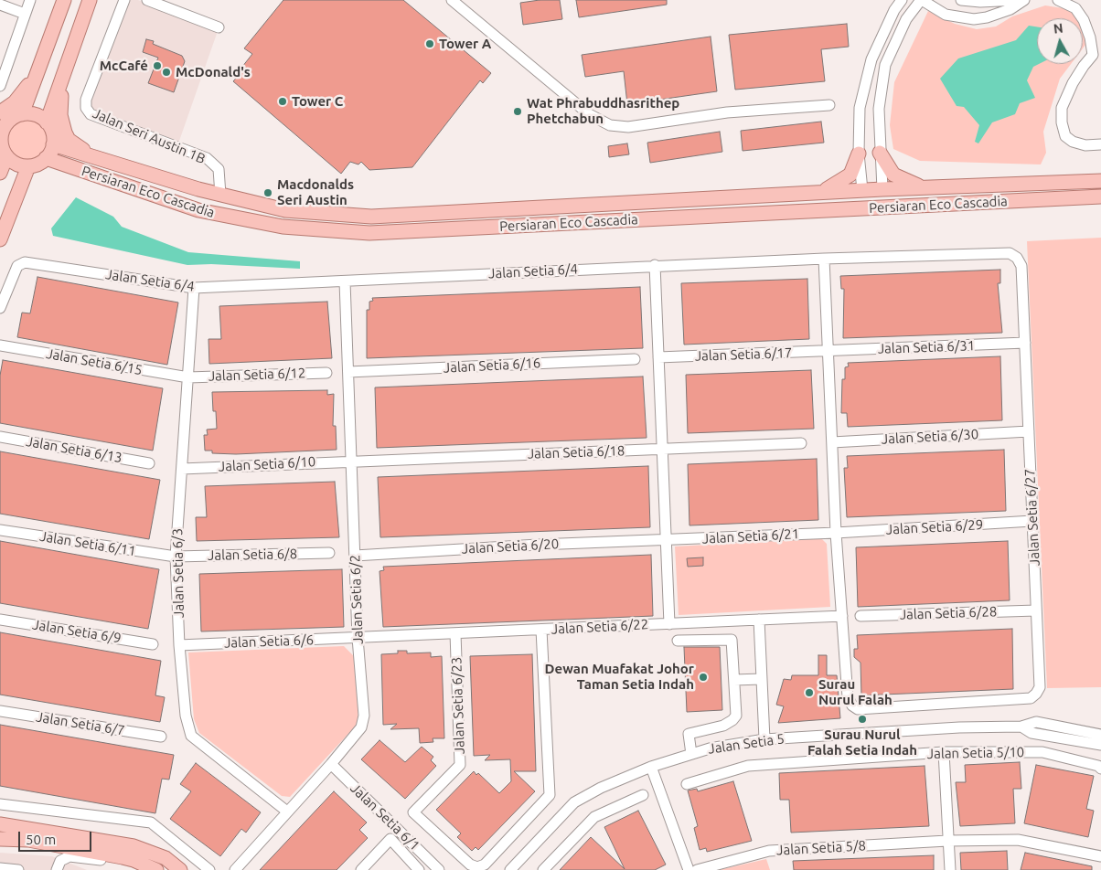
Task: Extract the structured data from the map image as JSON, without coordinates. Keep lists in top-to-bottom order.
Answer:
{
  "streets": {
    "main road": ["Persiaran Eco Cascadia"],
    "street": [
      "Jalan Seri Austin 1B",
      "Jalan Setia 6/4",
      "Jalan Setia 6/31",
      "Jalan Setia 6/17",
      "Jalan Setia 6/15",
      "Jalan Setia 6/16",
      "Jalan Setia 6/12",
      "Jalan Setia 6/30",
      "Jalan Setia 6/13",
      "Jalan Setia 6/18",
      "Jalan Setia 6/10",
      "Jalan Setia 6/27",
      "Jalan Setia 6/29",
      "Jalan Setia 6/21",
      "Jalan Setia 6/11",
      "Jalan Setia 6/20",
      "Jalan Setia 6/8",
      "Jalan Setia 6/3",
      "Jalan Setia 6/2",
      "Jalan Setia 6/28",
      "Jalan Setia 6/22",
      "Jalan Setia 6/9",
      "Jalan Setia 6/6",
      "Jalan Setia 6/23",
      "Jalan Setia 6/7",
      "Jalan Setia 5",
      "Jalan Setia 5/10",
      "Jalan Setia 6/1",
      "Jalan Setia 5/8"
    ]
  },
  "crossings": [
    ["Jalan Seri Austin 1B", "Persiaran Eco Cascadia"],
    ["Jalan Setia 6/4", "Jalan Setia 6/27"],
    ["Jalan Setia 6/4", "Jalan Setia 6/3"],
    ["Jalan Setia 6/4", "Jalan Setia 6/2"],
    ["Jalan Setia 6/31", "Jalan Setia 6/17"],
    ["Jalan Setia 6/31", "Jalan Setia 6/27"],
    ["Jalan Setia 6/15", "Jalan Setia 6/12"],
    ["Jalan Setia 6/15", "Jalan Setia 6/3"],
    ["Jalan Setia 6/16", "Jalan Setia 6/2"],
    ["Jalan Setia 6/12", "Jalan Setia 6/3"],
    ["Jalan Setia 6/30", "Jalan Setia 6/27"],
    ["Jalan Setia 6/18", "Jalan Setia 6/10"],
    ["Jalan Setia 6/18", "Jalan Setia 6/2"],
    ["Jalan Setia 6/10", "Jalan Setia 6/3"],
    ["Jalan Setia 6/10", "Jalan Setia 6/2"],
    ["Jalan Setia 6/27", "Jalan Setia 6/29"],
    ["Jalan Setia 6/27", "Jalan Setia 6/28"],
    ["Jalan Setia 6/27", "Jalan Setia 6/22"],
    ["Jalan Setia 6/29", "Jalan Setia 6/21"],
    ["Jalan Setia 6/21", "Jalan Setia 6/20"],
    ["Jalan Setia 6/11", "Jalan Setia 6/8"],
    ["Jalan Setia 6/11", "Jalan Setia 6/3"],
    ["Jalan Setia 6/20", "Jalan Setia 6/2"],
    ["Jalan Setia 6/8", "Jalan Setia 6/3"],
    ["Jalan Setia 6/3", "Jalan Setia 6/2"],
    ["Jalan Setia 6/3", "Jalan Setia 6/6"],
    ["Jalan Setia 6/2", "Jalan Setia 6/22"],
    ["Jalan Setia 6/2", "Jalan Setia 6/6"],
    ["Jalan Setia 6/2", "Jalan Setia 6/1"],
    ["Jalan Setia 6/22", "Jalan Setia 6/6"],
    ["Jalan Setia 6/22", "Jalan Setia 6/23"]
  ],
  "places": [
    "Tower A",
    "McCafé",
    "McDonald's",
    "Tower C",
    "Wat Phrabuddhasrithep Phetchabun",
    "Macdonalds Seri Austin",
    "Dewan Muafakat Johor Taman Setia Indah",
    "Surau Nurul Falah",
    "Surau Nurul Falah Setia Indah"
  ],
  "scale_bar": "50 m",
  "north": "top"
}
